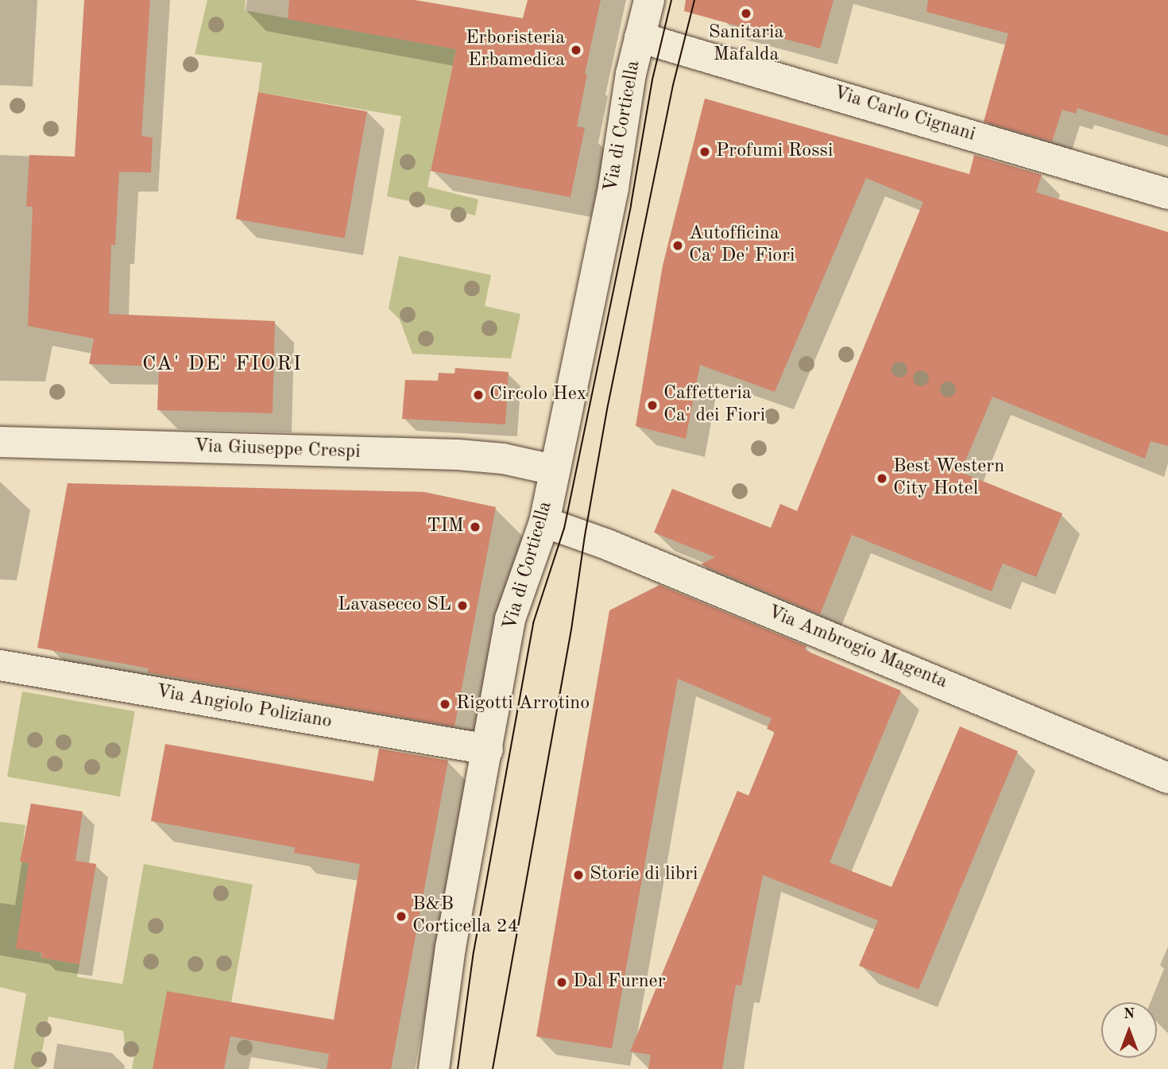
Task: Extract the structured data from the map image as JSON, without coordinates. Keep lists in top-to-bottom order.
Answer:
{
  "streets": {
    "street": [
      "Via Carlo Cignani",
      "Via di Corticella",
      "Via Giuseppe Crespi",
      "Via Ambrogio Magenta",
      "Via Angiolo Poliziano"
    ]
  },
  "crossings": [
    ["Via Carlo Cignani", "Via di Corticella"],
    ["Via di Corticella", "Via Giuseppe Crespi"],
    ["Via di Corticella", "Via Ambrogio Magenta"],
    ["Via di Corticella", "Via Angiolo Poliziano"]
  ],
  "districts": ["CA' DE' FIORI"],
  "places": [
    "Sanitaria Mafalda",
    "Erboristeria Erbamedica",
    "Profumi Rossi",
    "Autofficina Ca' De' Fiori",
    "Circolo Hex",
    "Caffetteria Ca' dei Fiori",
    "Best Western City Hotel",
    "TIM",
    "Lavasecco SL",
    "Rigotti Arrotino",
    "Storie di libri",
    "B&B Corticella 24",
    "Dal Furner"
  ],
  "north": "top"
}
